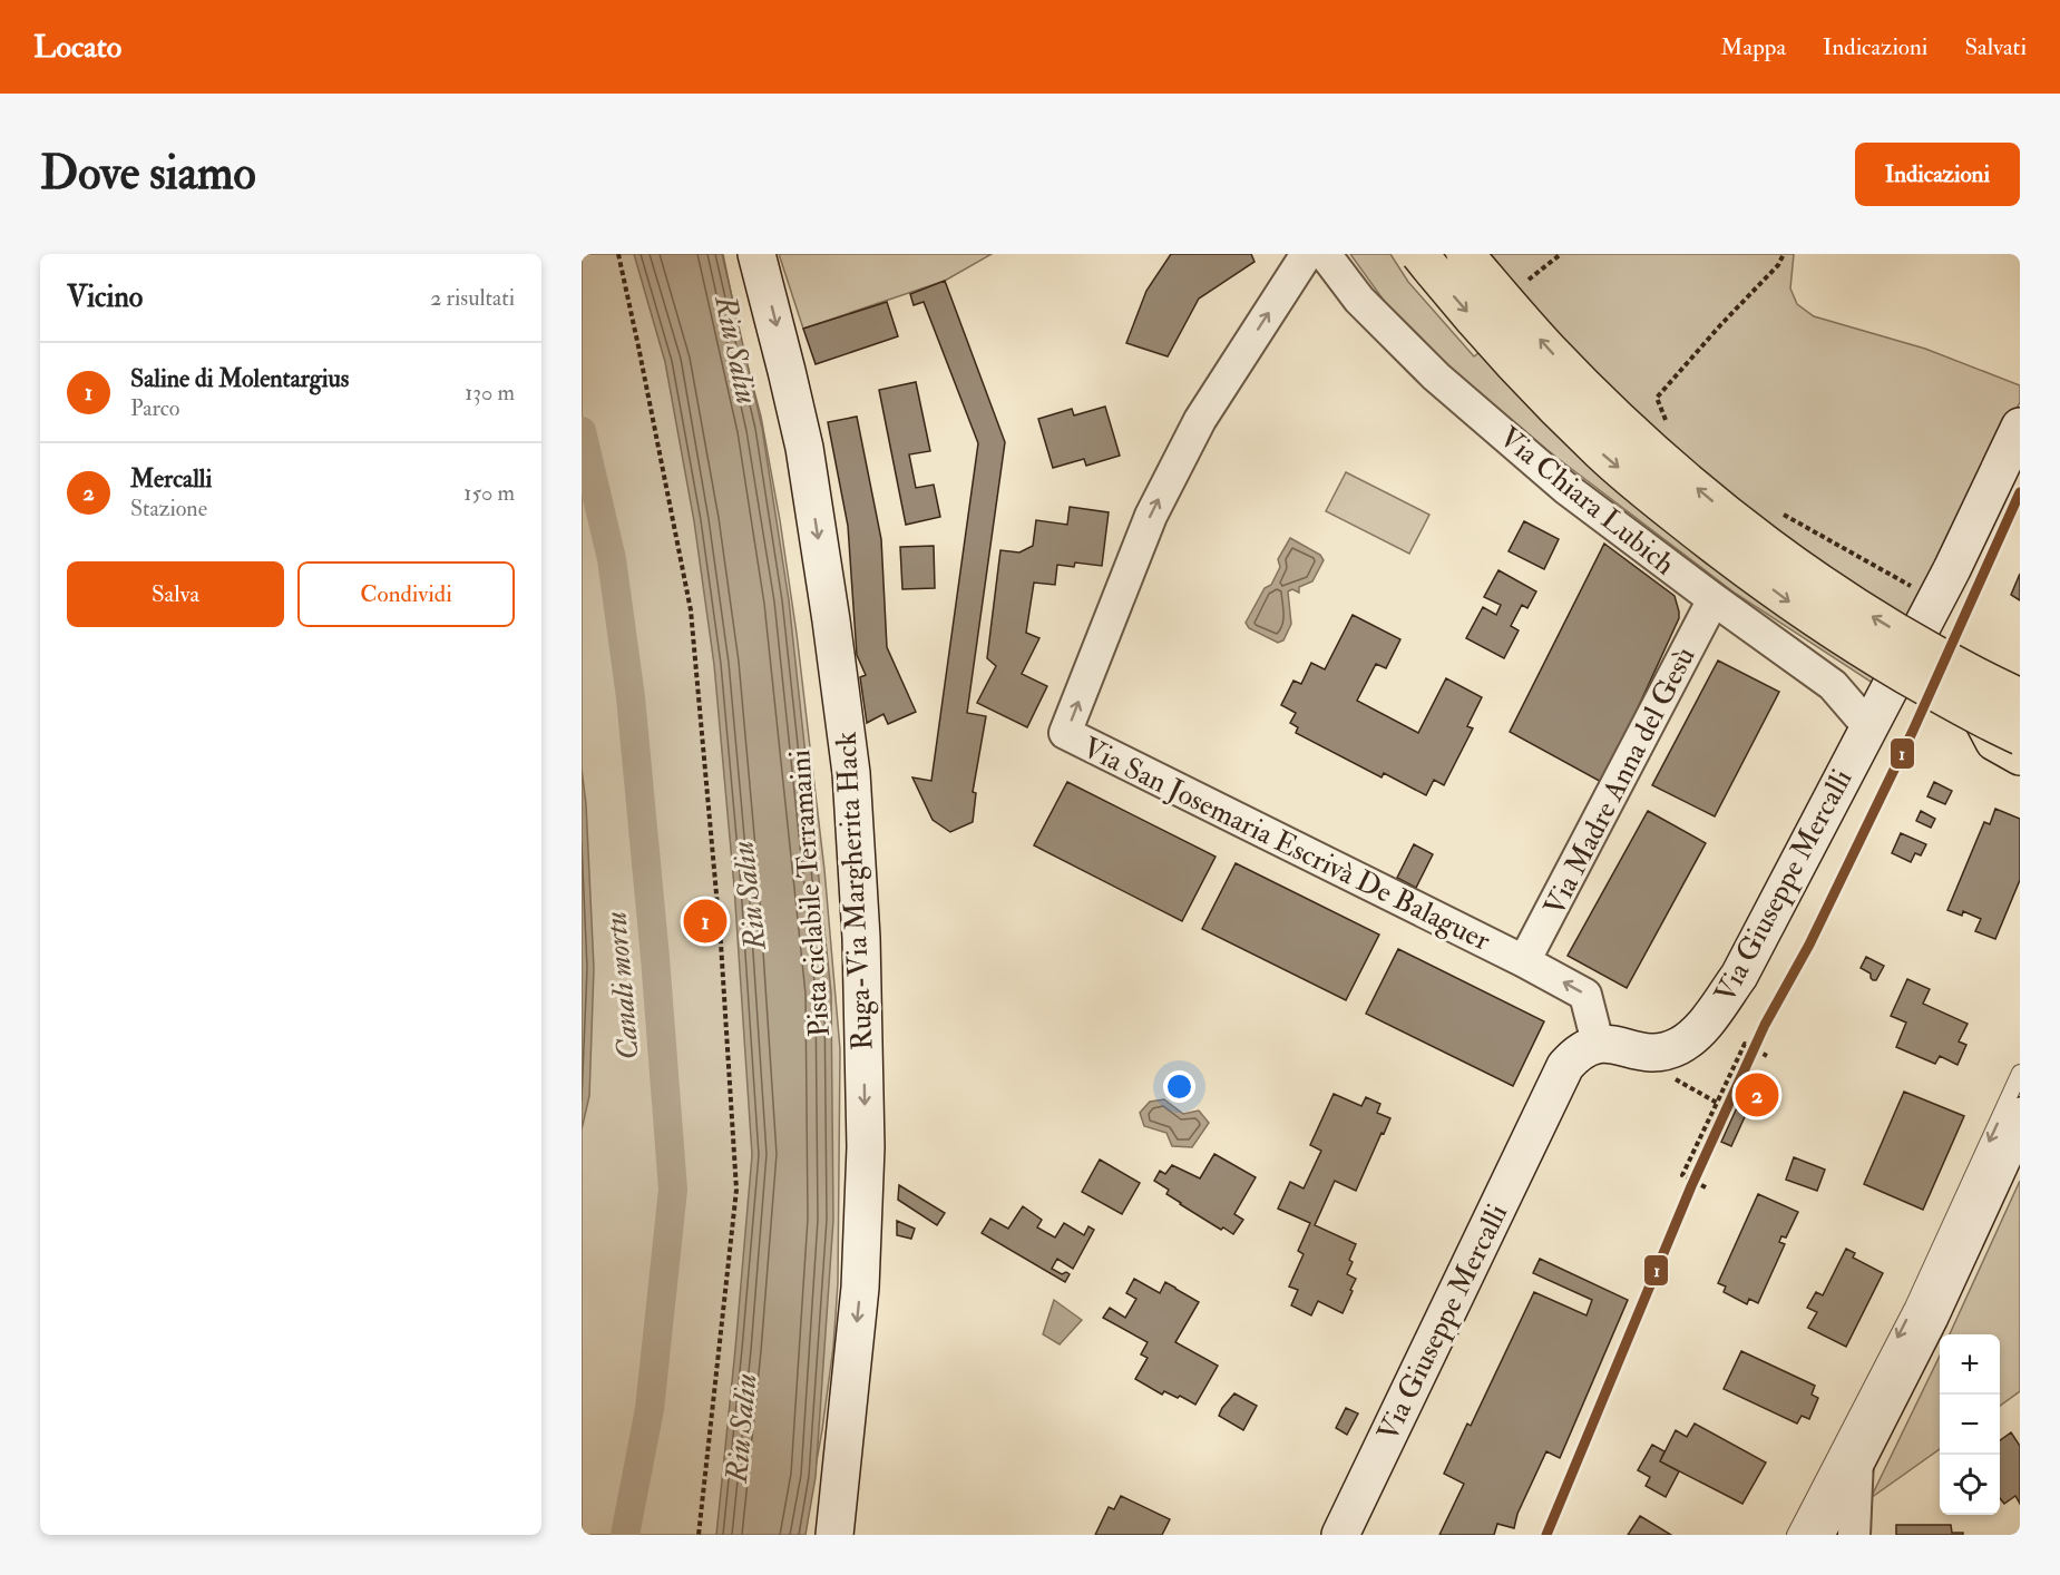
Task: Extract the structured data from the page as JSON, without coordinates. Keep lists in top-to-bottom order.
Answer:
{
  "streets": {
    "main road": ["Via Giuseppe Mercalli", "Ruga-Via Margherita Hack"],
    "street": ["Via Chiara Lubich", "Via Madre Anna del Gesù", "Via San Josemaria Escrivà De Balaguer"]
  },
  "crossings": [
    ["Via Chiara Lubich", "Via Madre Anna del Gesù"],
    ["Via Chiara Lubich", "Via Giuseppe Mercalli"],
    ["Via Madre Anna del Gesù", "Via San Josemaria Escrivà De Balaguer"],
    ["Via San Josemaria Escrivà De Balaguer", "Via Giuseppe Mercalli"]
  ],
  "one_way": ["Ruga-Via Margherita Hack"],
  "water": ["Riu Saliu", "Canali mortu"],
  "lines": ["transit line 1"],
  "page": {
    "header": "Locato",
    "nav": ["Mappa", "Indicazioni", "Salvati"],
    "buttons": [
      "Indicazioni",
      ["Salva", "Condividi"]
    ],
    "title": "Dove siamo",
    "heading": ["Vicino", "2 risultati"],
    "list": [
      {
        "mark": "1",
        "name": "Saline di Molentargius",
        "note": "Parco",
        "value": "130 m"
      },
      {
        "mark": "2",
        "name": "Mercalli",
        "note": "Stazione",
        "value": "150 m"
      }
    ],
    "pins": ["1", "2"],
    "map_buttons": ["+", "−"]
  }
}
